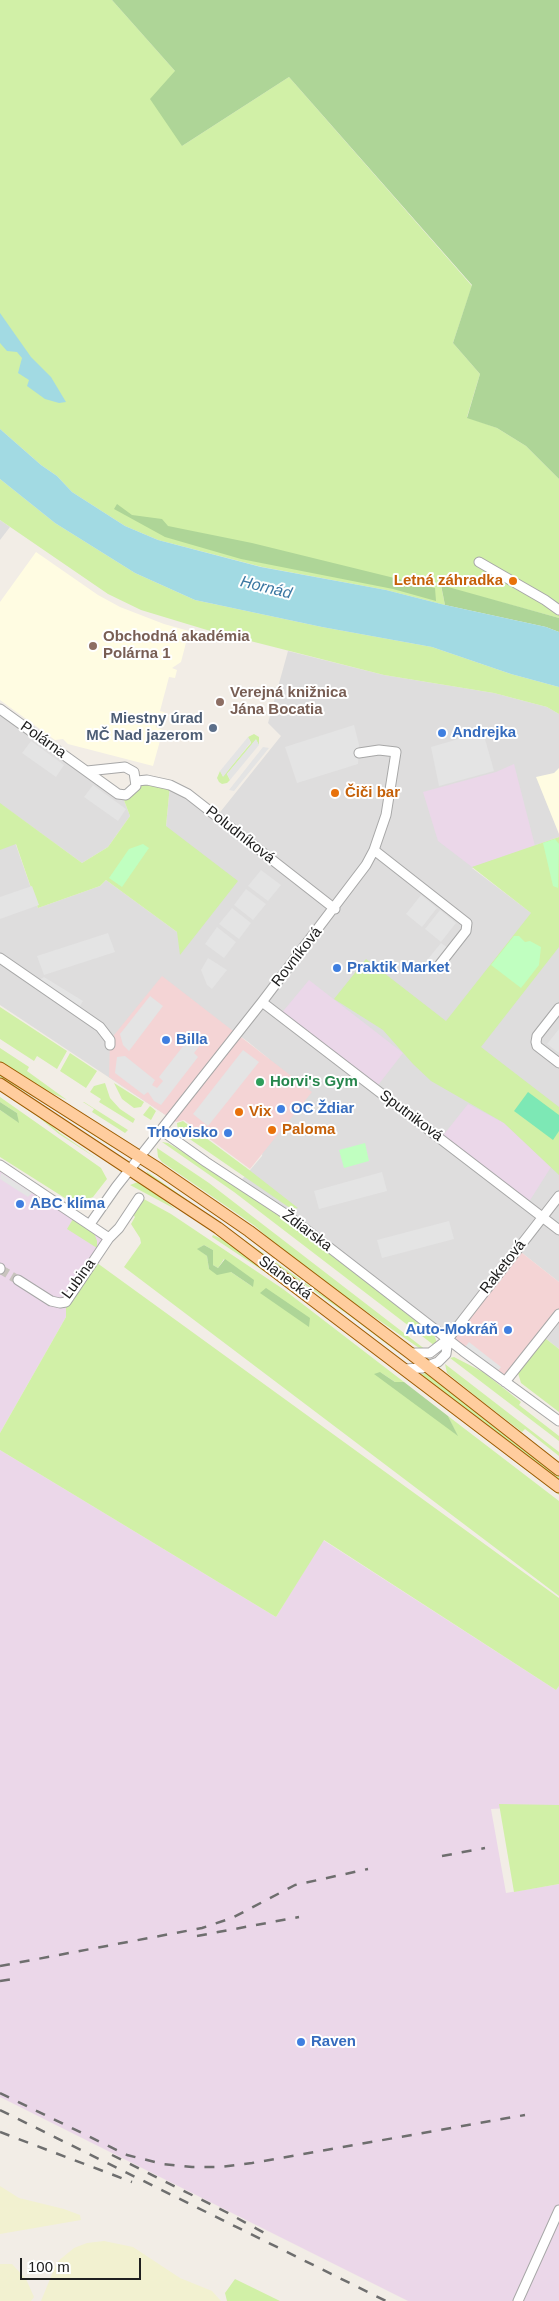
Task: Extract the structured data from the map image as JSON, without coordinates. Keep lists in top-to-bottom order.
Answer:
{
  "streets": {
    "main road": ["Slanecká"],
    "street": [
      "Polárna",
      "Poludníková",
      "Rovníková",
      "Sputniková",
      "Ždiarska",
      "Raketová",
      "Lubina"
    ]
  },
  "crossings": [
    ["Polárna", "Poludníková"],
    ["Poludníková", "Rovníková"],
    ["Rovníková", "Sputniková"],
    ["Rovníková", "Ždiarska"],
    ["Rovníková", "Slanecká"],
    ["Sputniková", "Raketová"],
    ["Ždiarska", "Raketová"],
    ["Raketová", "Slanecká"]
  ],
  "water": ["Hornád"],
  "places": [
    "Letná záhradka",
    "Obchodná akadémia Polárna 1",
    "Verejná knižnica Jána Bocatia",
    "Miestny úrad MČ Nad jazerom",
    "Andrejka",
    "Čiči bar",
    "Praktik Market",
    "Billa",
    "Horvi's Gym",
    "OC Ždiar",
    "Vix",
    "Paloma",
    "Trhovisko",
    "ABC klíma",
    "Auto-Mokráň",
    "Raven"
  ],
  "scale_bar": "100 m"
}
